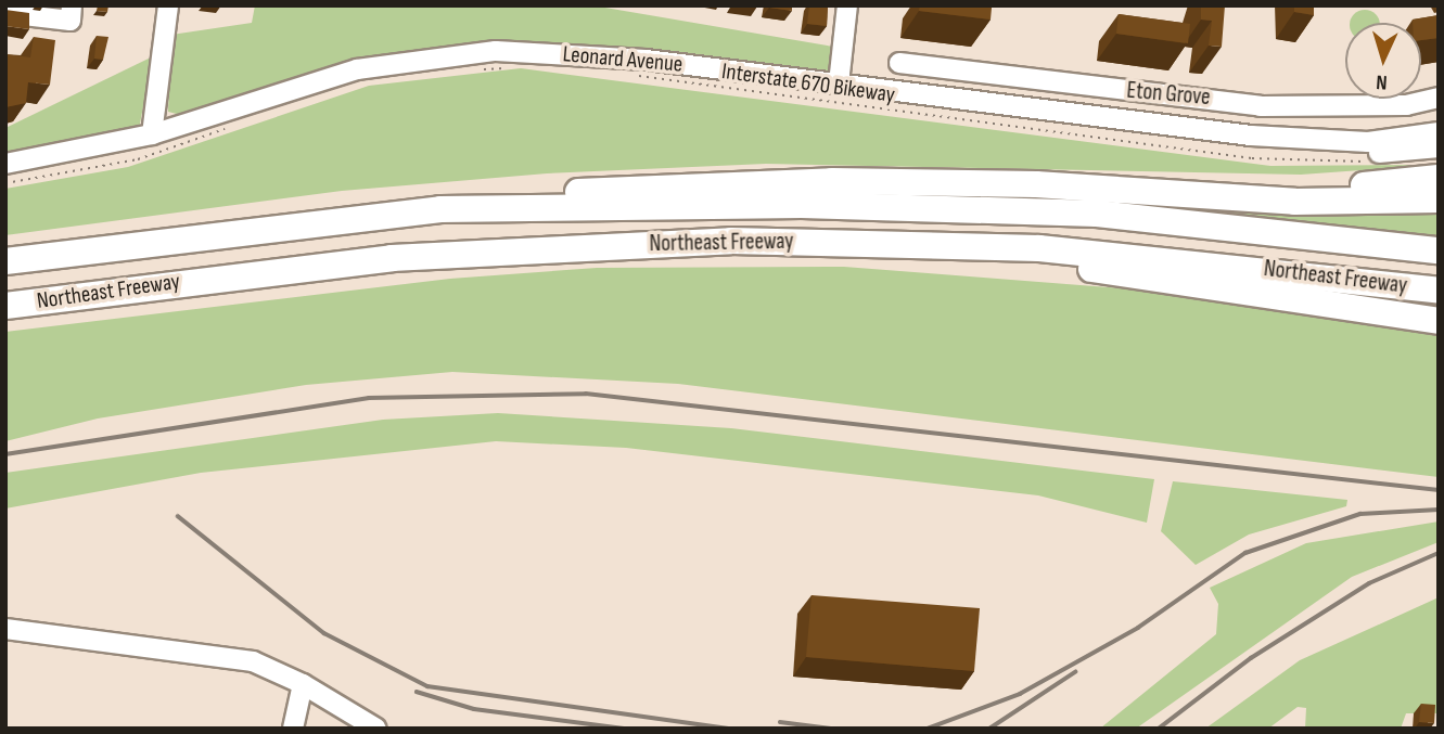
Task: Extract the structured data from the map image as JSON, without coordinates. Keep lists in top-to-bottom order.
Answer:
{
  "streets": {
    "highway": ["Northeast Freeway"],
    "street": ["Leonard Avenue", "Eton Grove"],
    "path": ["Interstate 670 Bikeway"]
  },
  "north": "bottom"
}
